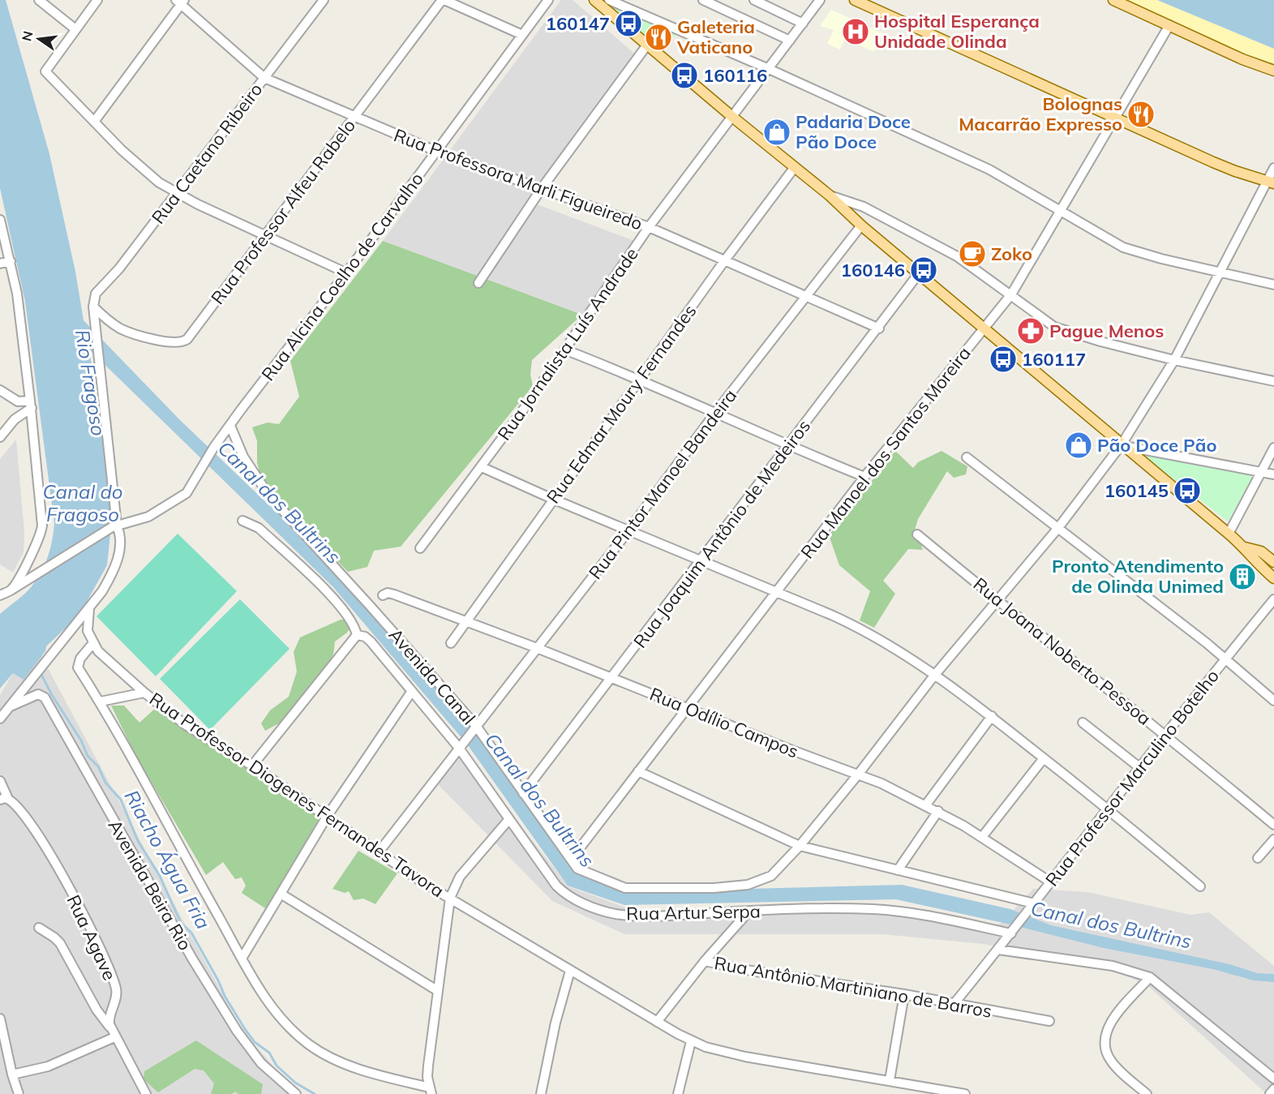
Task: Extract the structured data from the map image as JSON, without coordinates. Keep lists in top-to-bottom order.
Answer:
{
  "streets": {
    "street": [
      "Rua Caetano Ribeiro",
      "Rua Professora Marli Figueiredo",
      "Rua Professor Alfeu Rabelo",
      "Rua Alcina Coelho de Carvalho",
      "Rua Jornalista Luís Andrade",
      "Rua Edmar Moury Fernandes",
      "Rua Manoel dos Santos Moreira",
      "Rua Pintor Manoel Bandeira",
      "Rua Joaquim Antônio de Medeiros",
      "Rua Joana Noberto Pessoa",
      "Avenida Canal",
      "Rua Odílio Campos",
      "Rua Professor Marculino Botelho",
      "Rua Professor Diogenes Fernandes Tavora",
      "Avenida Beira Rio",
      "Rua Artur Serpa",
      "Rua Agave",
      "Rua Antônio Martiniano de Barros"
    ]
  },
  "crossings": [
    ["Rua Caetano Ribeiro", "Rua Professora Marli Figueiredo"],
    ["Rua Caetano Ribeiro", "Rua Professor Alfeu Rabelo"],
    ["Rua Professora Marli Figueiredo", "Rua Professor Alfeu Rabelo"],
    ["Rua Professora Marli Figueiredo", "Rua Alcina Coelho de Carvalho"],
    ["Rua Professora Marli Figueiredo", "Rua Jornalista Luís Andrade"],
    ["Rua Professora Marli Figueiredo", "Rua Edmar Moury Fernandes"],
    ["Rua Professora Marli Figueiredo", "Rua Pintor Manoel Bandeira"],
    ["Rua Professora Marli Figueiredo", "Rua Joaquim Antônio de Medeiros"],
    ["Rua Alcina Coelho de Carvalho", "Avenida Canal"],
    ["Rua Edmar Moury Fernandes", "Rua Odílio Campos"],
    ["Rua Manoel dos Santos Moreira", "Avenida Canal"],
    ["Rua Manoel dos Santos Moreira", "Rua Odílio Campos"],
    ["Rua Pintor Manoel Bandeira", "Avenida Canal"],
    ["Rua Pintor Manoel Bandeira", "Rua Odílio Campos"],
    ["Rua Pintor Manoel Bandeira", "Rua Professor Diogenes Fernandes Tavora"],
    ["Rua Pintor Manoel Bandeira", "Rua Artur Serpa"],
    ["Rua Joaquim Antônio de Medeiros", "Avenida Canal"],
    ["Rua Joaquim Antônio de Medeiros", "Rua Odílio Campos"],
    ["Rua Joana Noberto Pessoa", "Rua Professor Marculino Botelho"],
    ["Rua Odílio Campos", "Rua Professor Marculino Botelho"],
    ["Rua Professor Marculino Botelho", "Rua Artur Serpa"],
    ["Rua Professor Marculino Botelho", "Rua Antônio Martiniano de Barros"],
    ["Rua Professor Diogenes Fernandes Tavora", "Rua Antônio Martiniano de Barros"]
  ],
  "water": [
    "Rio Fragoso",
    "Canal do Fragoso",
    "Canal dos Bultrins",
    "Riacho Água Fria"
  ],
  "places": {
    "bus stop": [
      "160147",
      "160116",
      "160146",
      "160117",
      "160145"
    ],
    "hospital": ["Hospital Esperança Unidade Olinda"],
    "restaurant": ["Galeteria Vaticano", "Bolognas Macarrão Expresso"],
    "shop": ["Padaria Doce Pão Doce", "Pão Doce Pão"],
    "cafe": ["Zoko"],
    "pharmacy": ["Pague Menos"],
    "building": ["Pronto Atendimento de Olinda Unimed"]
  },
  "north": "left"
}
